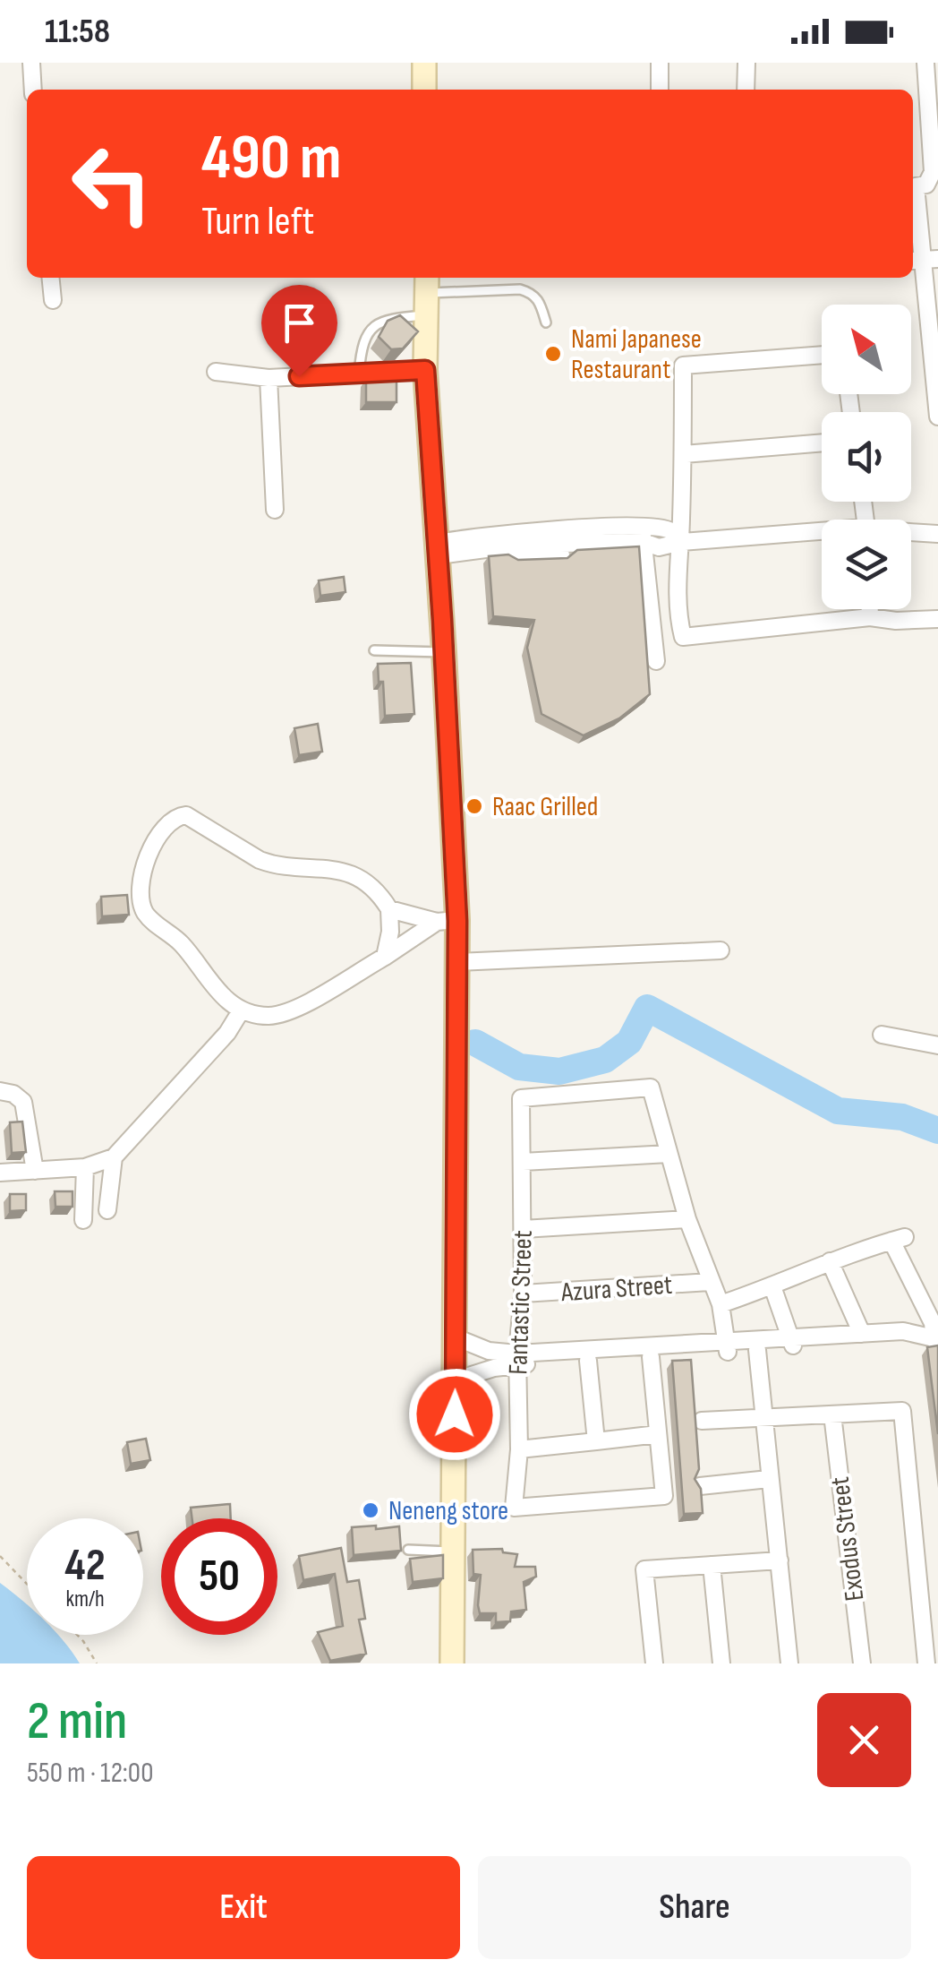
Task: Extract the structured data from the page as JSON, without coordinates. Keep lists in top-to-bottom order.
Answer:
{
  "streets": {
    "street": ["Azura Street", "Fantastic Street", "Exodus Street"]
  },
  "crossings": [
    ["Azura Street", "Fantastic Street"]
  ],
  "places": ["Nami Japanese Restaurant", "Raac Grilled", "Neneng store"],
  "north": "top left",
  "page": {
    "status": "11:58",
    "turn": ["490 m", "Turn left"],
    "speed": "42 km/h",
    "limit": "50",
    "heading": ["2 min", "550 m · 12:00"],
    "buttons": ["Exit", "Share"]
  }
}
